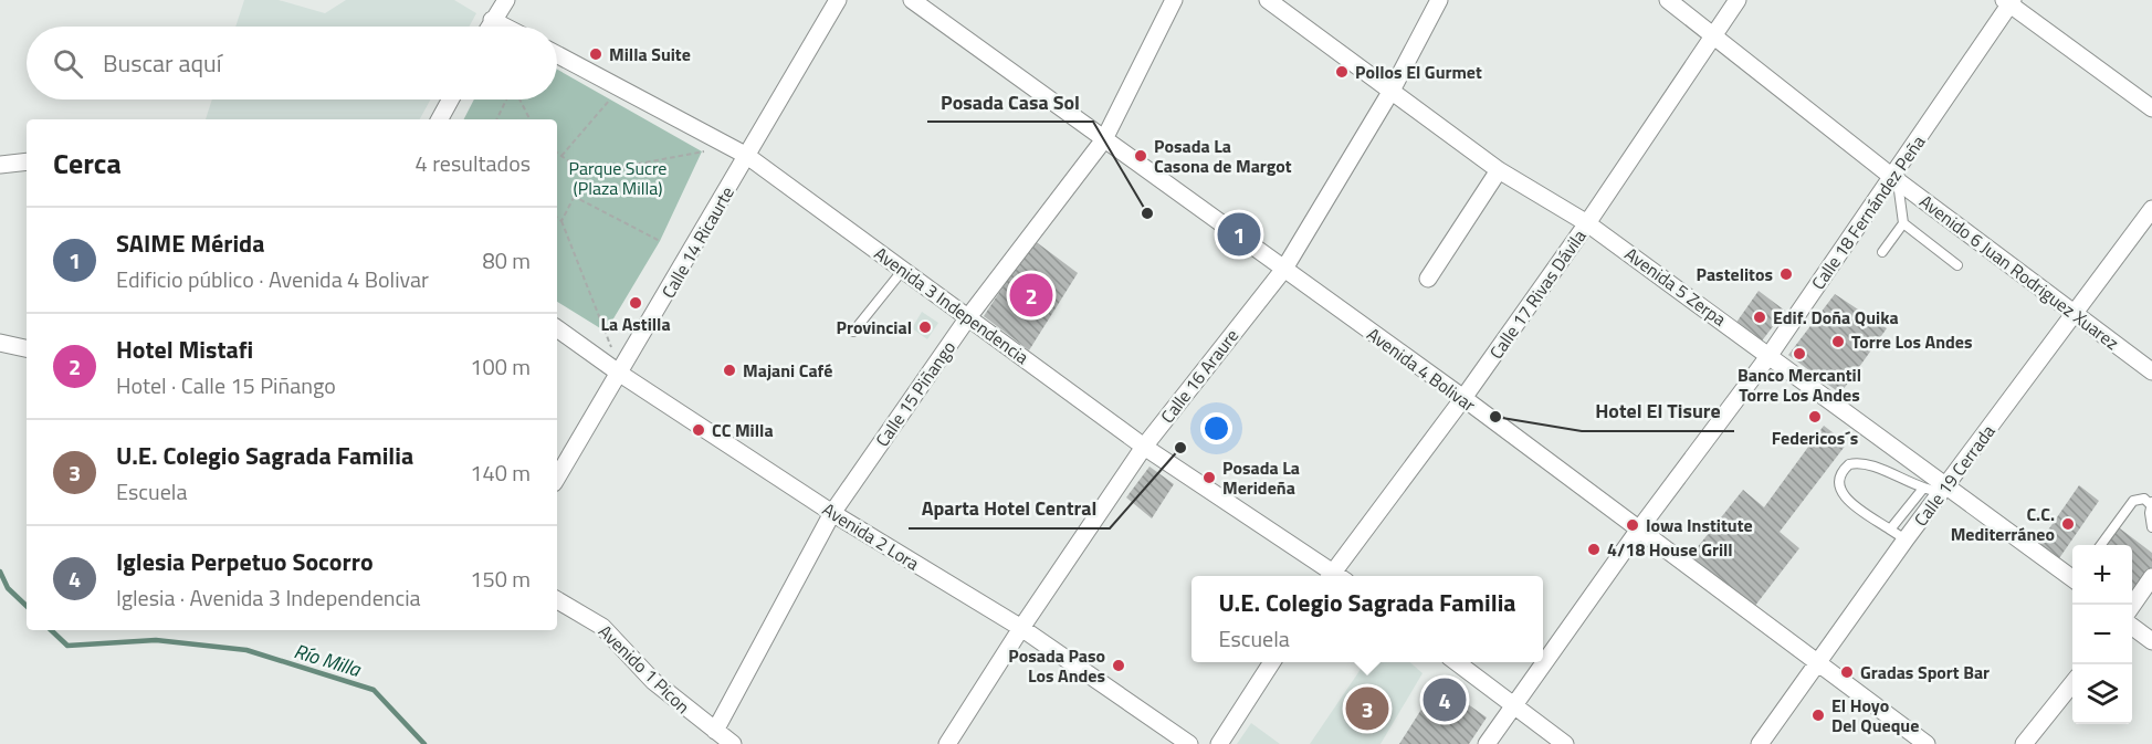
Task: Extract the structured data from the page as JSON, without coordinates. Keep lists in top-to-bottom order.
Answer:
{
  "streets": {
    "street": [
      "Calle 18 Fernández Peña",
      "Calle 14 Ricaurte",
      "Avenido 6 Juan Rodriguez Xuarez",
      "Avenida 5 Zerpa",
      "Calle 17 Rivas Dávila",
      "Avenida 3 Independencia",
      "Avenida 4 Bolivar",
      "Calle 16 Araure",
      "Calle 15 Piñango",
      "Calle 19 Cerrada",
      "Avenida 2 Lora",
      "Avenido 1 Picon"
    ]
  },
  "crossings": [
    ["Calle 18 Fernández Peña", "Avenido 6 Juan Rodriguez Xuarez"],
    ["Calle 18 Fernández Peña", "Avenida 5 Zerpa"],
    ["Calle 18 Fernández Peña", "Avenida 4 Bolivar"],
    ["Calle 14 Ricaurte", "Avenida 3 Independencia"],
    ["Calle 14 Ricaurte", "Avenida 2 Lora"],
    ["Avenido 6 Juan Rodriguez Xuarez", "Calle 17 Rivas Dávila"],
    ["Avenido 6 Juan Rodriguez Xuarez", "Calle 19 Cerrada"],
    ["Avenida 5 Zerpa", "Calle 17 Rivas Dávila"],
    ["Avenida 5 Zerpa", "Calle 16 Araure"],
    ["Avenida 5 Zerpa", "Calle 19 Cerrada"],
    ["Calle 17 Rivas Dávila", "Avenida 4 Bolivar"],
    ["Avenida 3 Independencia", "Calle 16 Araure"],
    ["Avenida 3 Independencia", "Calle 15 Piñango"],
    ["Avenida 4 Bolivar", "Calle 16 Araure"],
    ["Avenida 4 Bolivar", "Calle 15 Piñango"],
    ["Avenida 4 Bolivar", "Calle 19 Cerrada"],
    ["Calle 16 Araure", "Avenida 2 Lora"],
    ["Calle 15 Piñango", "Avenida 2 Lora"],
    ["Calle 15 Piñango", "Avenido 1 Picon"]
  ],
  "water": ["Río Milla"],
  "parks": ["Parque Sucre (Plaza Milla)"],
  "places": [
    "Milla Suite",
    "Pollos El Gurmet",
    "Posada La Casona de Margot",
    "Posada Casa Sol",
    "Pastelitos",
    "La Astilla",
    "Edif. Doña Quika",
    "Provincial",
    "Torre Los Andes",
    "Banco Mercantil Torre Los Andes",
    "Majani Café",
    "Hotel El Tisure",
    "Federicos´s",
    "CC Milla",
    "Aparta Hotel Central",
    "Posada La Merideña",
    "C.C. Mediterráneo",
    "Iowa Institute",
    "4/18 House Grill",
    "Posada Paso Los Andes",
    "Gradas Sport Bar",
    "El Hoyo Del Queque"
  ],
  "page": {
    "search": "Buscar aquí",
    "heading": ["Cerca", "4 resultados"],
    "list": [
      {
        "mark": "1",
        "name": "SAIME Mérida",
        "note": "Edificio público · Avenida 4 Bolivar",
        "value": "80 m"
      },
      {
        "mark": "2",
        "name": "Hotel Mistafi",
        "note": "Hotel · Calle 15 Piñango",
        "value": "100 m"
      },
      {
        "mark": "3",
        "name": "U.E. Colegio Sagrada Familia",
        "note": "Escuela",
        "value": "140 m"
      },
      {
        "mark": "4",
        "name": "Iglesia Perpetuo Socorro",
        "note": "Iglesia · Avenida 3 Independencia",
        "value": "150 m"
      }
    ],
    "pins": [
      "1",
      "2",
      "4",
      "3"
    ],
    "map_buttons": ["+", "−"],
    "popup": ["U.E. Colegio Sagrada Familia", "Escuela"]
  }
}
